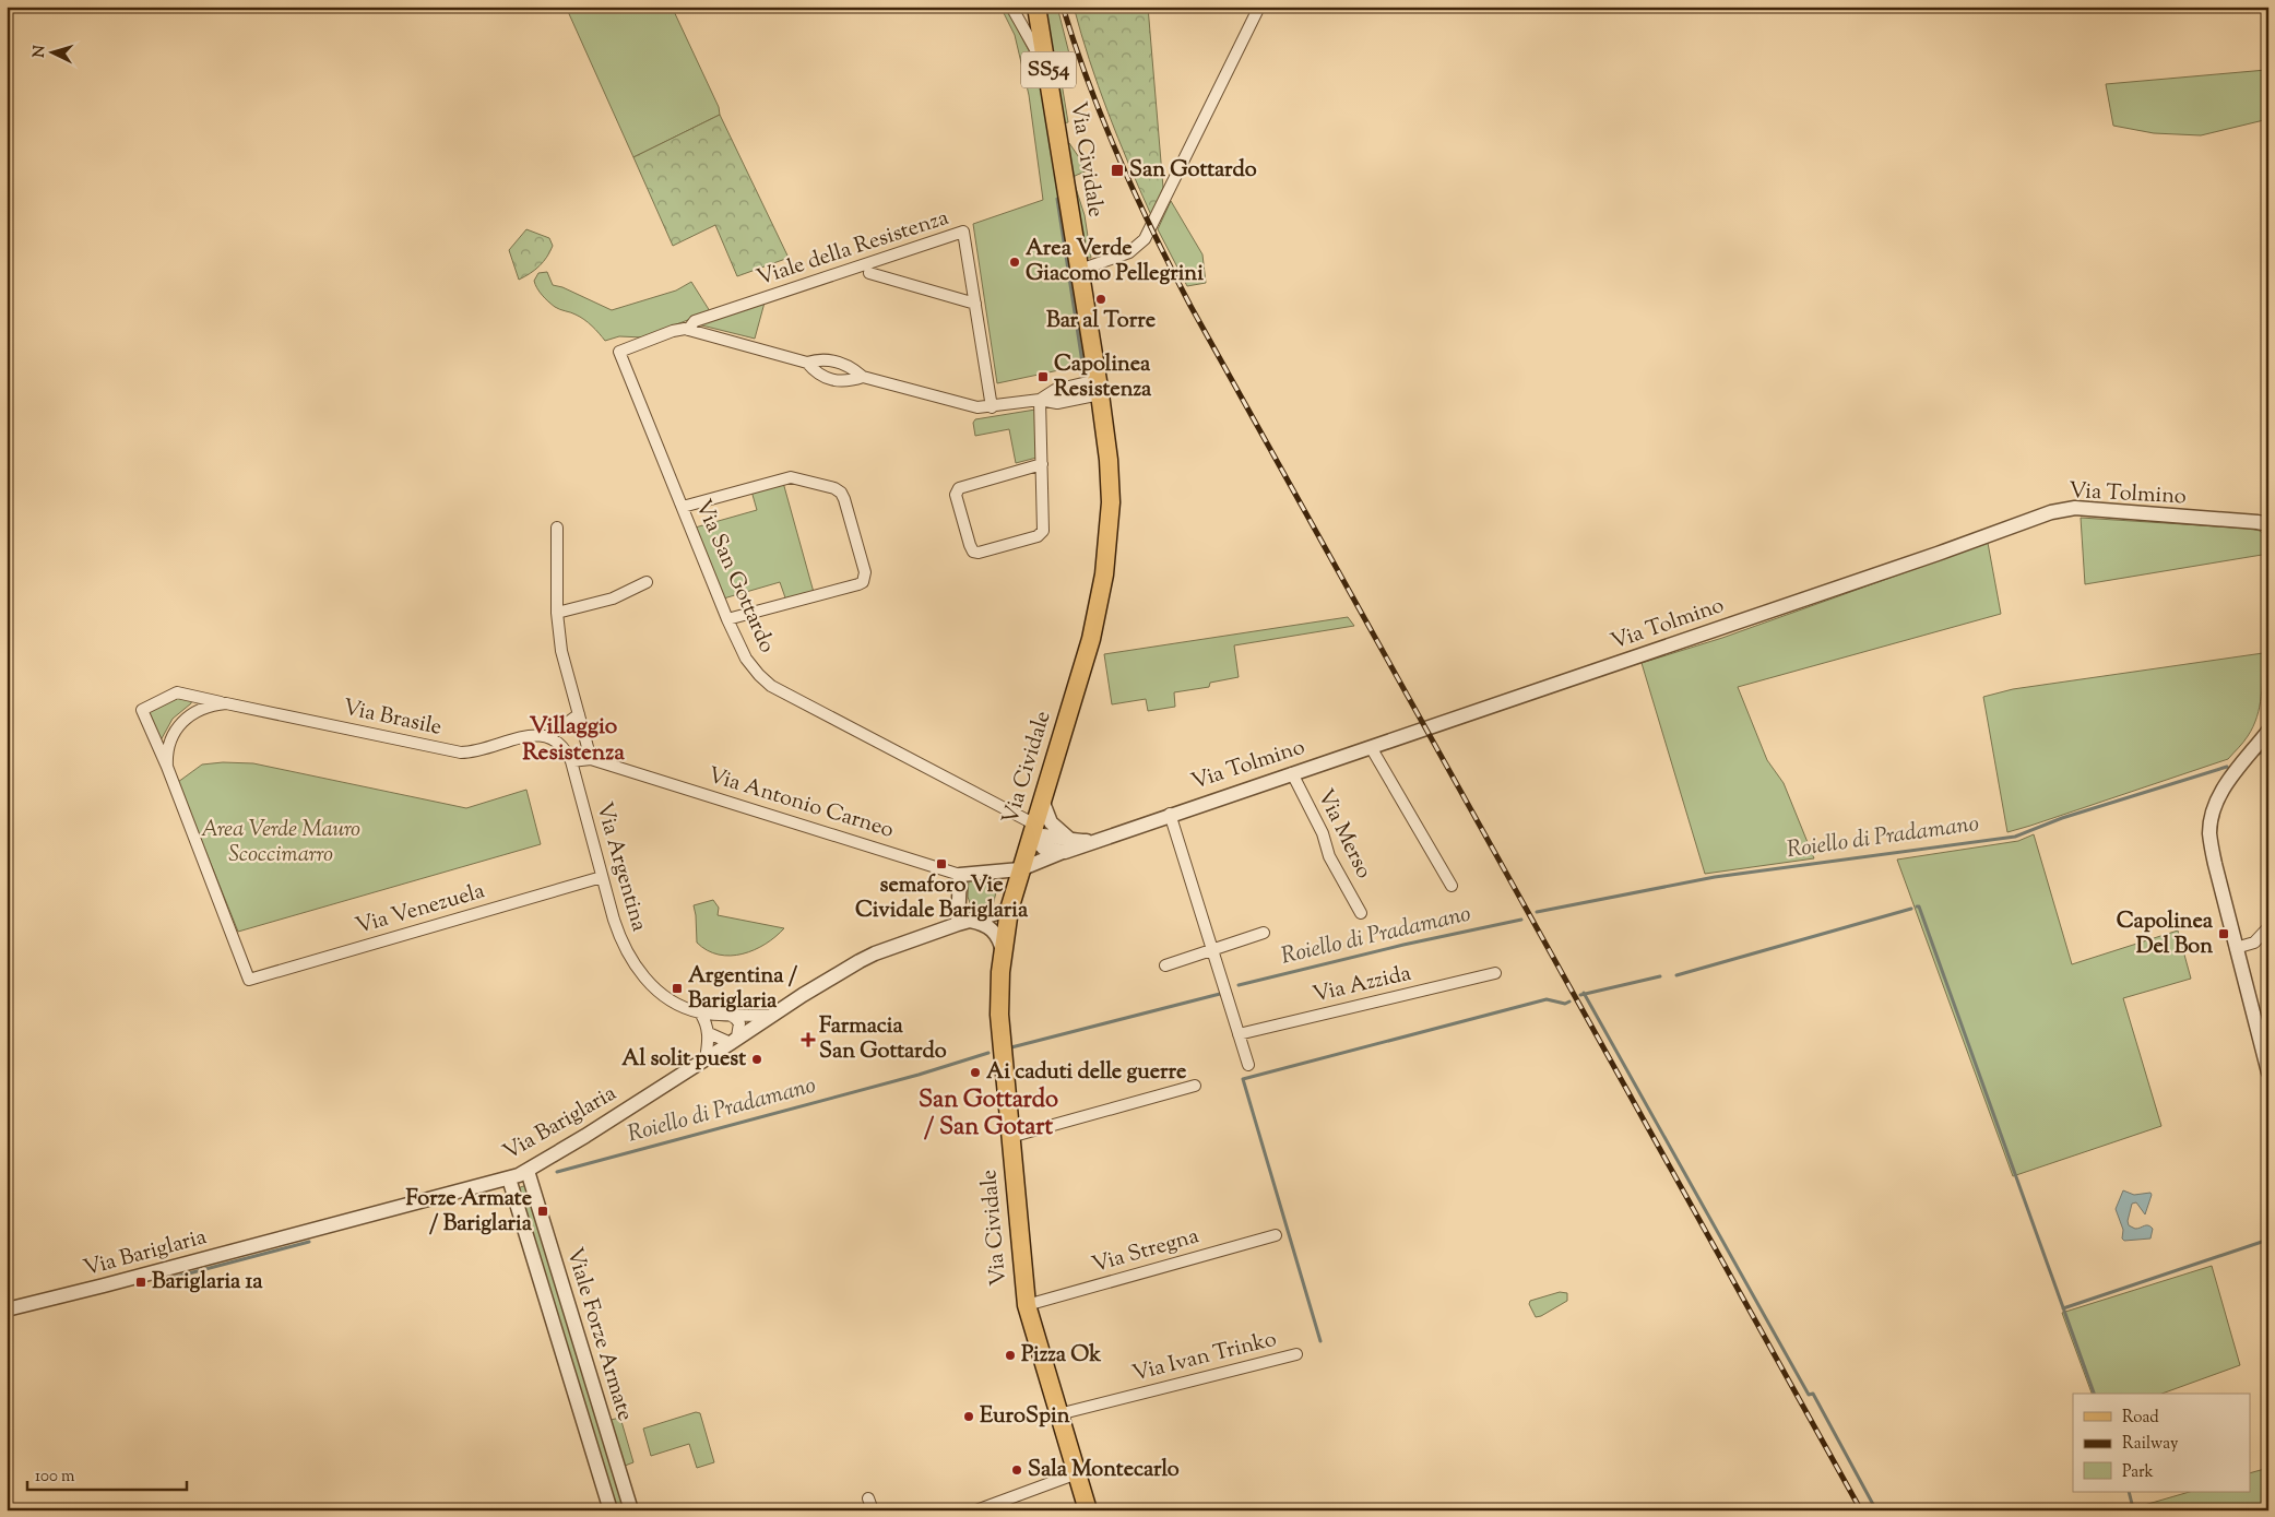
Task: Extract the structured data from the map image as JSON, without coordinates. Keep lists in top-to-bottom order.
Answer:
{
  "streets": {
    "main road": ["SS54", "Via Cividale"],
    "street": [
      "Viale della Resistenza",
      "Via Tolmino",
      "Via San Gottardo",
      "Via Brasile",
      "Via Antonio Carneo",
      "Via Merso",
      "Via Argentina",
      "Via Venezuela",
      "Via Azzida",
      "Via Bariglaria",
      "Via Stregna",
      "Viale Forze Armate",
      "Via Ivan Trinko"
    ]
  },
  "crossings": [
    ["Via Cividale", "Viale della Resistenza"],
    ["Via Cividale", "Via Tolmino"],
    ["Via Cividale", "Via San Gottardo"],
    ["Via Cividale", "Via Antonio Carneo"],
    ["Via Cividale", "Via Bariglaria"],
    ["Via Cividale", "Via Stregna"],
    ["Via Cividale", "Via Ivan Trinko"],
    ["Viale della Resistenza", "Via San Gottardo"],
    ["Via Tolmino", "Via San Gottardo"],
    ["Via Tolmino", "Via Antonio Carneo"],
    ["Via Tolmino", "Via Merso"],
    ["Via Brasile", "Via Venezuela"],
    ["Via Antonio Carneo", "Via Argentina"],
    ["Via Argentina", "Via Venezuela"],
    ["Via Argentina", "Via Bariglaria"],
    ["Via Bariglaria", "Viale Forze Armate"]
  ],
  "districts": ["Villaggio Resistenza", "San Gottardo / San Gotart"],
  "water": ["Roiello di Pradamano"],
  "parks": ["Area Verde Mauro Scoccimarro"],
  "places": {
    "transit": [
      "San Gottardo",
      "Capolinea Resistenza",
      "semaforo Vie Cividale Bariglaria",
      "Capolinea Del Bon",
      "Argentina / Bariglaria",
      "Forze Armate / Bariglaria",
      "Bariglaria 1a"
    ],
    "other": [
      "Area Verde Giacomo Pellegrini",
      "Bar al Torre",
      "Al solit puest",
      "Ai caduti delle guerre",
      "Pizza Ok",
      "EuroSpin",
      "Sala Montecarlo"
    ],
    "health": ["Farmacia San Gottardo"]
  },
  "legend": ["Road", "Railway", "Park"],
  "scale_bar": "100 m",
  "north": "left"
}
